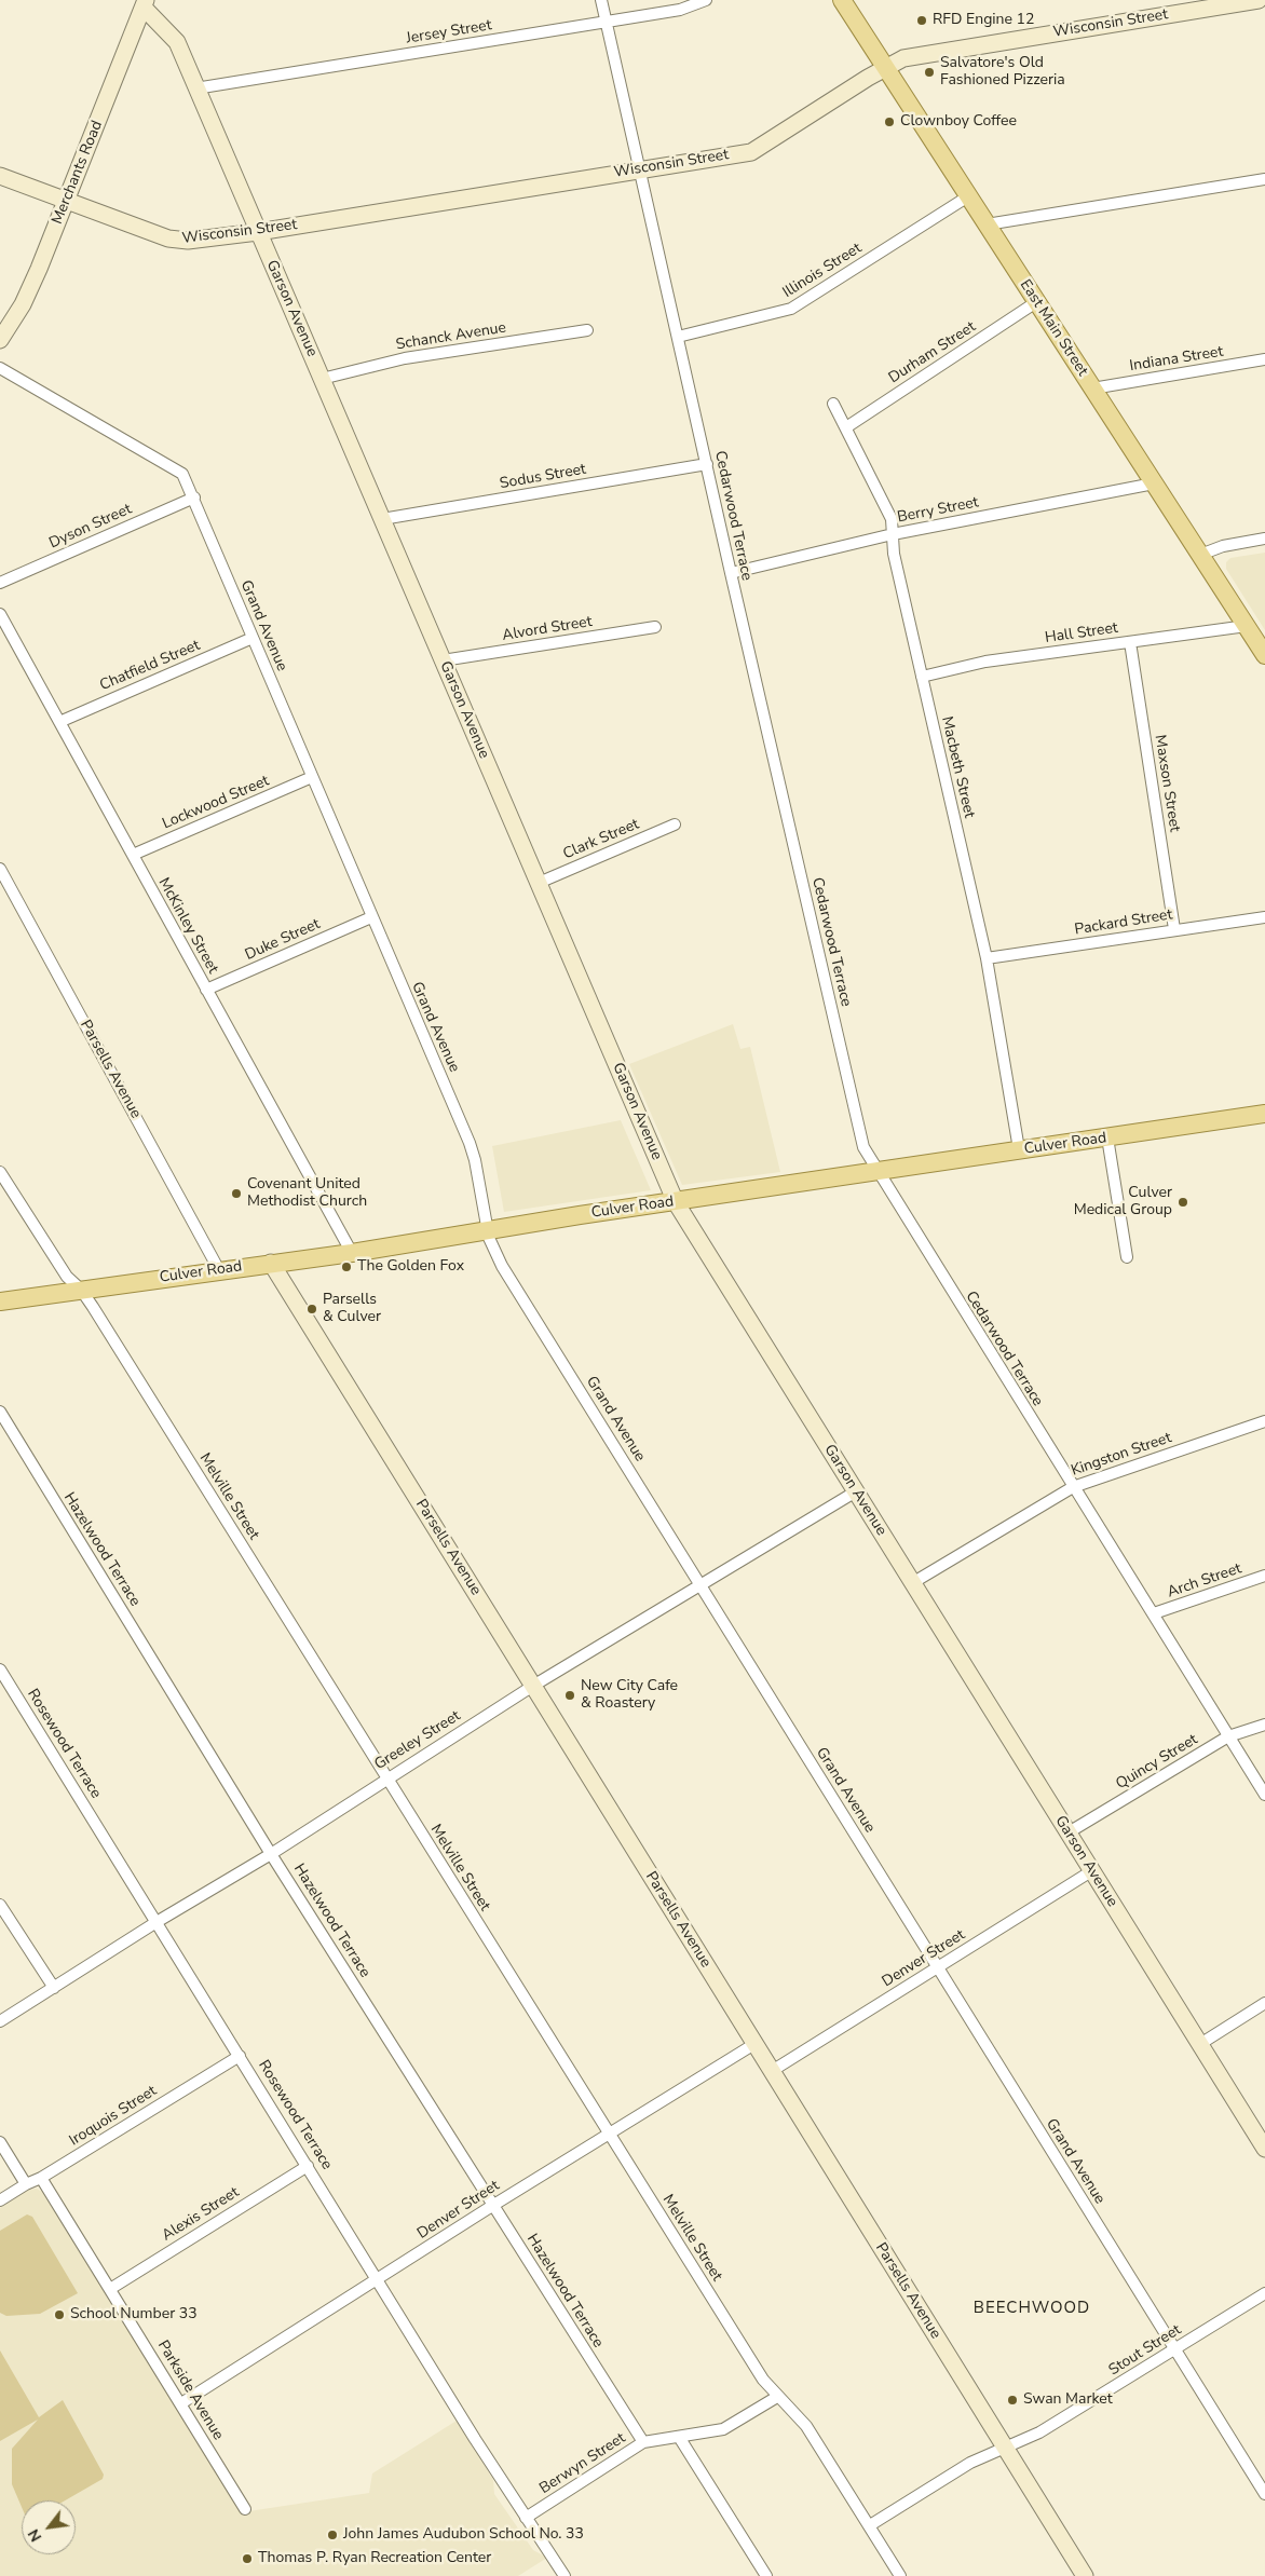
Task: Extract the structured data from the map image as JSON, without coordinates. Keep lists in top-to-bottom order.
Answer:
{
  "streets": {
    "main road": ["East Main Street", "Culver Road"],
    "street": [
      "Wisconsin Street",
      "Jersey Street",
      "Merchants Road",
      "Illinois Street",
      "Garson Avenue",
      "Schanck Avenue",
      "Durham Street",
      "Indiana Street",
      "Sodus Street",
      "Berry Street",
      "Cedarwood Terrace",
      "Dyson Street",
      "Grand Avenue",
      "Alvord Street",
      "Hall Street",
      "Chatfield Street",
      "Macbeth Street",
      "Maxson Street",
      "Lockwood Street",
      "Clark Street",
      "Packard Street",
      "McKinley Street",
      "Duke Street",
      "Parsells Avenue",
      "Kingston Street",
      "Melville Street",
      "Hazelwood Terrace",
      "Arch Street",
      "Greeley Street",
      "Rosewood Terrace",
      "Quincy Street",
      "Denver Street",
      "Iroquois Street",
      "Alexis Street",
      "Stout Street",
      "Parkside Avenue",
      "Berwyn Street"
    ]
  },
  "crossings": [
    ["Wisconsin Street", "Merchants Road"],
    ["Wisconsin Street", "Garson Avenue"],
    ["Wisconsin Street", "East Main Street"],
    ["Wisconsin Street", "Cedarwood Terrace"],
    ["Jersey Street", "Garson Avenue"],
    ["Jersey Street", "Cedarwood Terrace"],
    ["Merchants Road", "Garson Avenue"],
    ["Illinois Street", "East Main Street"],
    ["Illinois Street", "Cedarwood Terrace"],
    ["Garson Avenue", "Schanck Avenue"],
    ["Garson Avenue", "Sodus Street"],
    ["Garson Avenue", "Alvord Street"],
    ["Garson Avenue", "Clark Street"],
    ["Garson Avenue", "Culver Road"],
    ["Garson Avenue", "Kingston Street"],
    ["Garson Avenue", "Greeley Street"],
    ["Garson Avenue", "Quincy Street"],
    ["Garson Avenue", "Denver Street"],
    ["East Main Street", "Durham Street"],
    ["East Main Street", "Indiana Street"],
    ["East Main Street", "Berry Street"],
    ["East Main Street", "Hall Street"],
    ["Durham Street", "Macbeth Street"],
    ["Sodus Street", "Cedarwood Terrace"],
    ["Berry Street", "Cedarwood Terrace"],
    ["Berry Street", "Macbeth Street"],
    ["Cedarwood Terrace", "Culver Road"],
    ["Cedarwood Terrace", "Kingston Street"],
    ["Cedarwood Terrace", "Arch Street"],
    ["Cedarwood Terrace", "Quincy Street"],
    ["Dyson Street", "Grand Avenue"],
    ["Grand Avenue", "Chatfield Street"],
    ["Grand Avenue", "Lockwood Street"],
    ["Grand Avenue", "Duke Street"],
    ["Grand Avenue", "Culver Road"],
    ["Grand Avenue", "Greeley Street"],
    ["Grand Avenue", "Denver Street"],
    ["Grand Avenue", "Stout Street"],
    ["Hall Street", "Macbeth Street"],
    ["Hall Street", "Maxson Street"],
    ["Chatfield Street", "McKinley Street"],
    ["Macbeth Street", "Packard Street"],
    ["Macbeth Street", "Culver Road"],
    ["Maxson Street", "Packard Street"],
    ["Lockwood Street", "McKinley Street"],
    ["McKinley Street", "Duke Street"],
    ["McKinley Street", "Culver Road"],
    ["Parsells Avenue", "Culver Road"],
    ["Parsells Avenue", "Greeley Street"],
    ["Parsells Avenue", "Denver Street"],
    ["Parsells Avenue", "Stout Street"],
    ["Culver Road", "Melville Street"],
    ["Melville Street", "Greeley Street"],
    ["Melville Street", "Denver Street"],
    ["Melville Street", "Stout Street"],
    ["Melville Street", "Berwyn Street"],
    ["Hazelwood Terrace", "Greeley Street"],
    ["Hazelwood Terrace", "Denver Street"],
    ["Hazelwood Terrace", "Berwyn Street"],
    ["Greeley Street", "Rosewood Terrace"],
    ["Rosewood Terrace", "Denver Street"],
    ["Rosewood Terrace", "Iroquois Street"],
    ["Rosewood Terrace", "Alexis Street"],
    ["Rosewood Terrace", "Berwyn Street"],
    ["Denver Street", "Parkside Avenue"],
    ["Iroquois Street", "Parkside Avenue"],
    ["Alexis Street", "Parkside Avenue"]
  ],
  "districts": ["BEECHWOOD"],
  "places": [
    "RFD Engine 12",
    "Salvatore's Old Fashioned Pizzeria",
    "Clownboy Coffee",
    "Covenant United Methodist Church",
    "Culver Medical Group",
    "The Golden Fox",
    "Parsells & Culver",
    "New City Cafe & Roastery",
    "School Number 33",
    "Swan Market",
    "John James Audubon School No. 33",
    "Thomas P. Ryan Recreation Center"
  ],
  "north": "bottom left"
}
